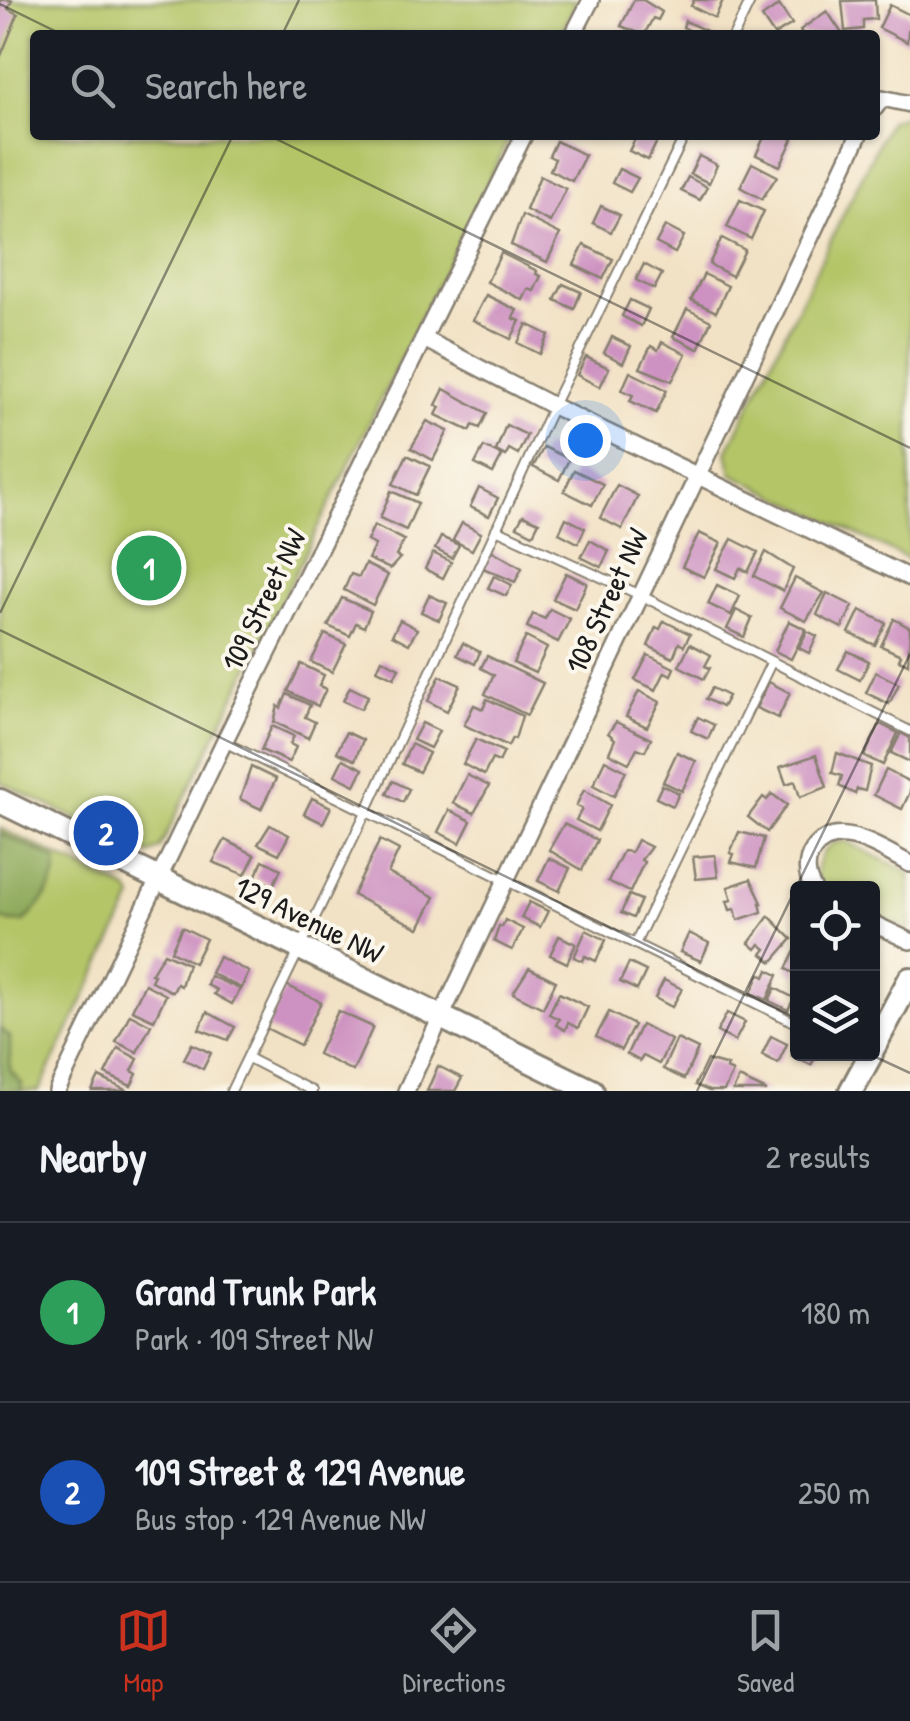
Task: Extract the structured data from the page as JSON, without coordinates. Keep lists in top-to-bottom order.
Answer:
{
  "streets": {
    "street": ["109 Street NW", "108 Street NW", "129 Avenue NW"]
  },
  "crossings": [
    ["109 Street NW", "129 Avenue NW"],
    ["108 Street NW", "129 Avenue NW"]
  ],
  "page": {
    "search": "Search here",
    "pins": ["1", "2"],
    "heading": ["Nearby", "2 results"],
    "list": [
      {
        "mark": "1",
        "name": "Grand Trunk Park",
        "note": "Park · 109 Street NW",
        "value": "180 m"
      },
      {
        "mark": "2",
        "name": "109 Street & 129 Avenue",
        "note": "Bus stop · 129 Avenue NW",
        "value": "250 m"
      }
    ],
    "nav": ["Map", "Directions", "Saved"]
  }
}
